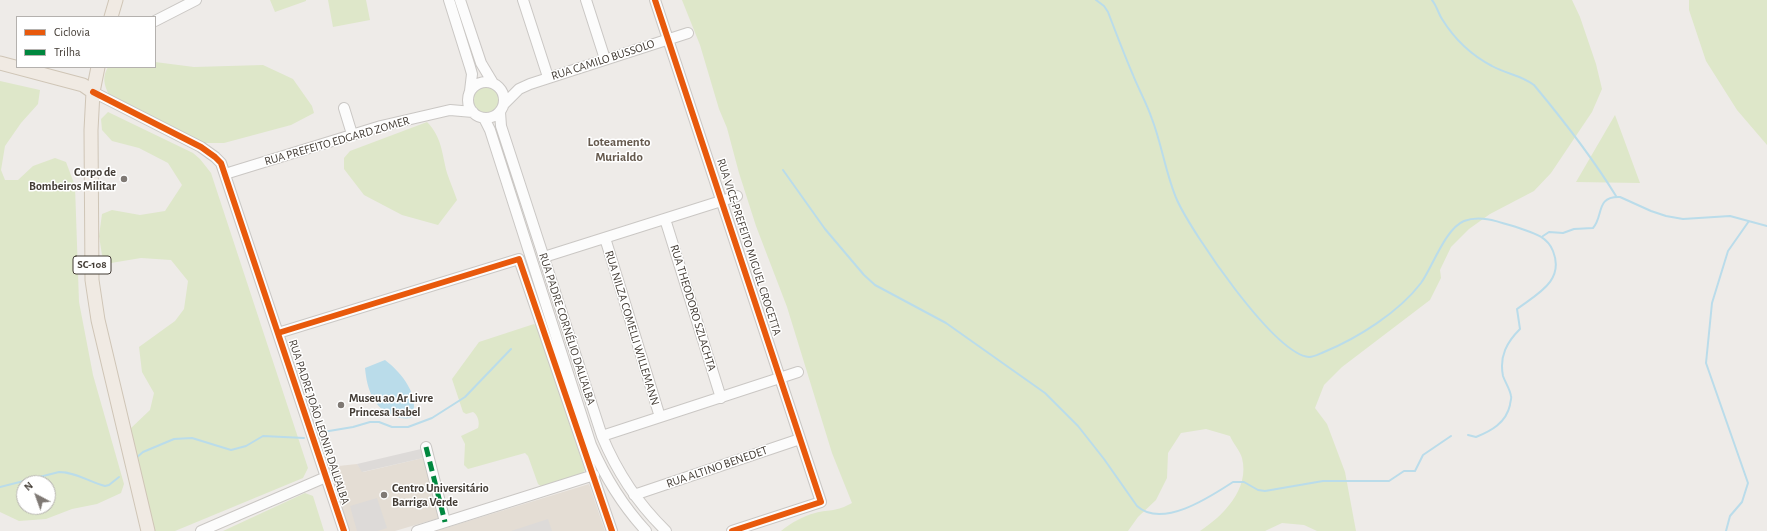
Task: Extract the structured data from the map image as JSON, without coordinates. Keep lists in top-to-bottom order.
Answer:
{
  "streets": {
    "main road": ["SC-108"],
    "street": [
      "RUA CAMILO BUSSOLO",
      "RUA PREFEITO EDGARD ZOMER",
      "RUA VICE-PREFEITO MIGUEL CROCETTA",
      "RUA THEODORO SZLACHTA",
      "RUA NILZA COMELLI WILLEMANN",
      "RUA PADRE CORNÉLIO DALL'ALBA",
      "RUA PADRE JOÃO LEONIR DALL'ALBA",
      "RUA ALTINO BENEDET"
    ]
  },
  "crossings": [
    ["RUA CAMILO BUSSOLO", "RUA PREFEITO EDGARD ZOMER"],
    ["RUA CAMILO BUSSOLO", "RUA VICE-PREFEITO MIGUEL CROCETTA"],
    ["RUA CAMILO BUSSOLO", "RUA PADRE CORNÉLIO DALL'ALBA"],
    ["RUA PREFEITO EDGARD ZOMER", "RUA PADRE CORNÉLIO DALL'ALBA"],
    ["RUA PREFEITO EDGARD ZOMER", "RUA PADRE JOÃO LEONIR DALL'ALBA"],
    ["RUA VICE-PREFEITO MIGUEL CROCETTA", "RUA ALTINO BENEDET"],
    ["SC-108", "RUA PADRE JOÃO LEONIR DALL'ALBA"],
    ["RUA PADRE CORNÉLIO DALL'ALBA", "RUA ALTINO BENEDET"]
  ],
  "districts": ["Loteamento Murialdo"],
  "places": ["Corpo de Bombeiros Militar", "Museu ao Ar Livre Princesa Isabel", "Centro Universitário Barriga Verde"],
  "legend": ["Ciclovia", "Trilha"],
  "north": "top left"
}
